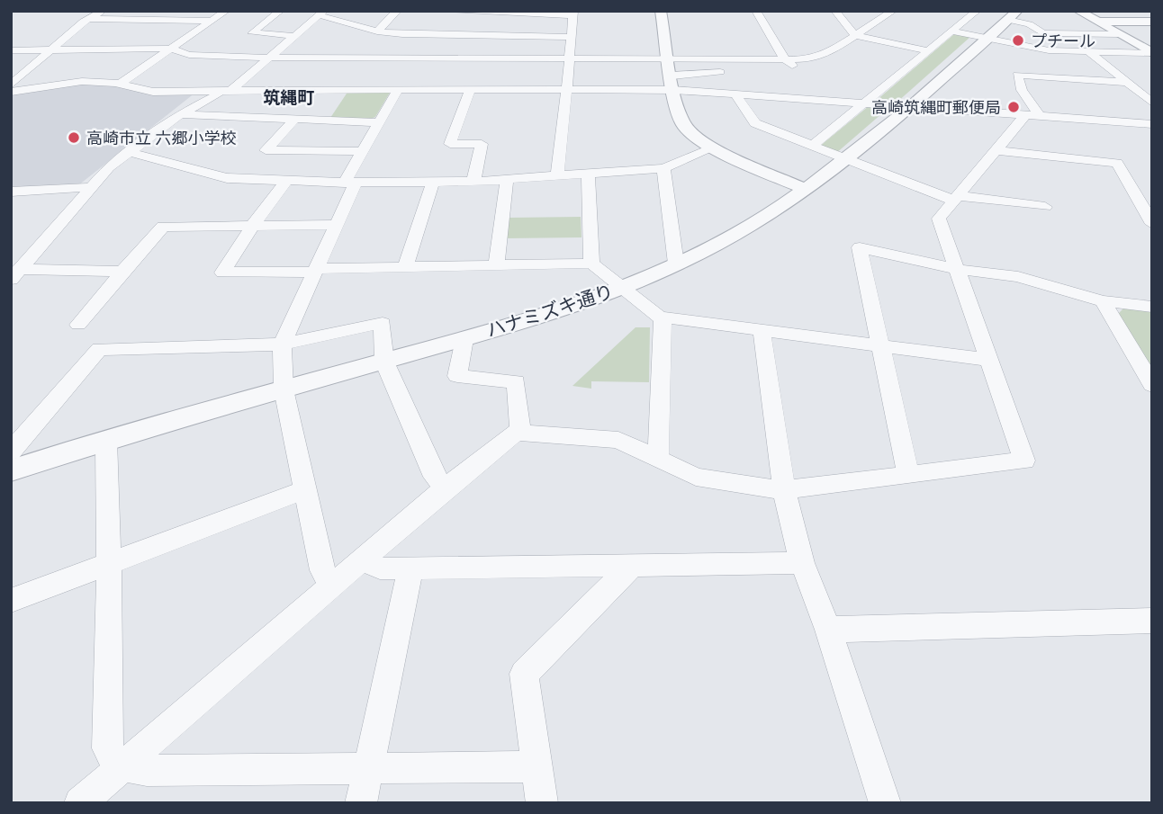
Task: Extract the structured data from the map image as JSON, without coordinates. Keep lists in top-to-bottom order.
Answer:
{
  "streets": {
    "street": ["ハナミズキ通り"]
  },
  "districts": ["筑縄町"],
  "places": ["プチール", "高崎筑縄町郵便局", "高崎市立 六郷小学校"]
}
